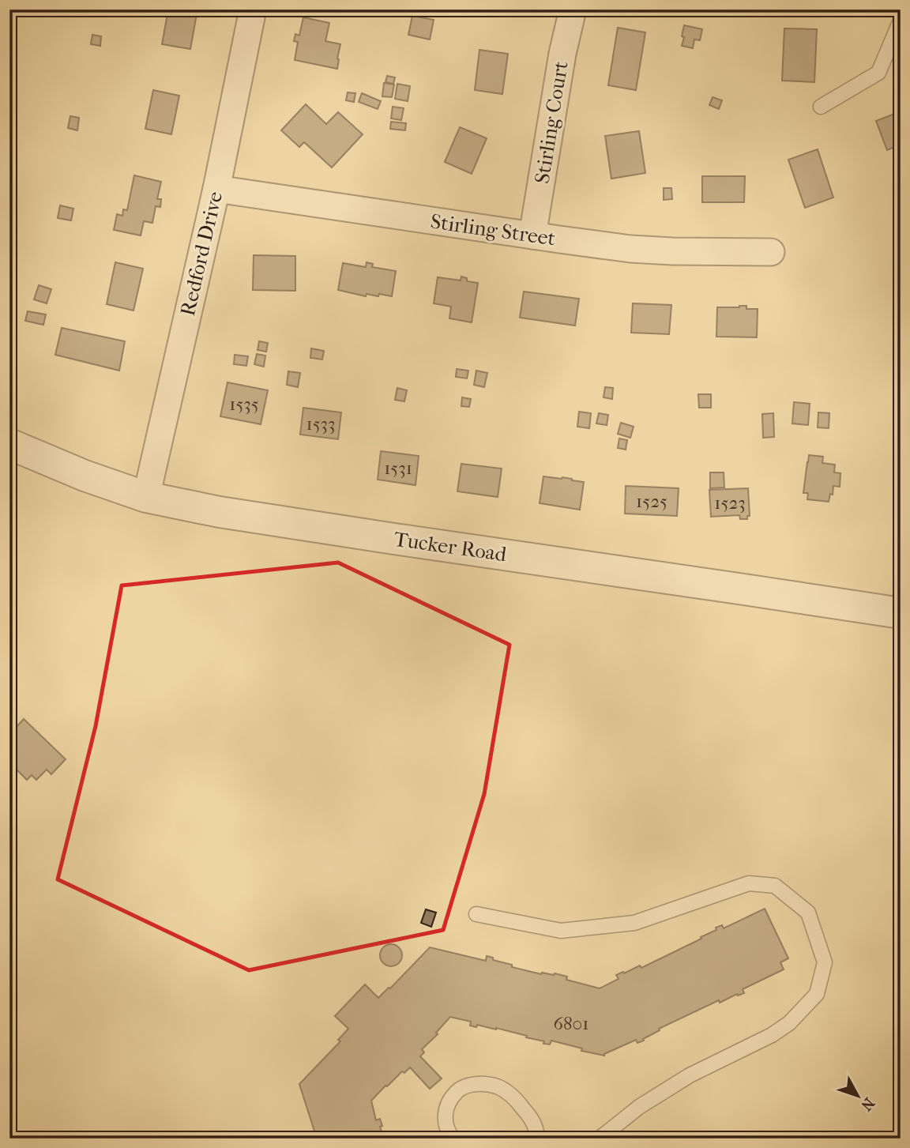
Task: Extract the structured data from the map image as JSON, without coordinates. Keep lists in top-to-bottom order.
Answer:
{
  "streets": {
    "street": [
      "Stirling Court",
      "Stirling Street",
      "Redford Drive",
      "Tucker Road"
    ]
  },
  "crossings": [
    ["Stirling Court", "Stirling Street"],
    ["Stirling Street", "Redford Drive"],
    ["Redford Drive", "Tucker Road"]
  ],
  "house_numbers": [
    "1535",
    "1533",
    "1531",
    "1525",
    "1523",
    "6801"
  ],
  "north": "bottom right"
}
